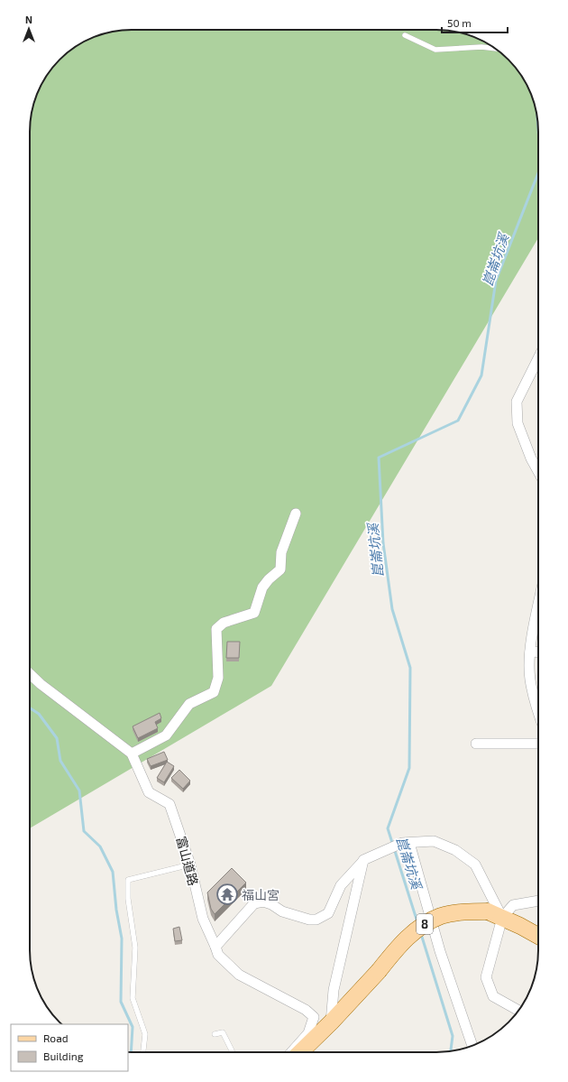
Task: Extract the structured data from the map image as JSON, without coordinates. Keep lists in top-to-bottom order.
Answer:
{
  "streets": {
    "main road": ["8"],
    "street": ["富山道路"]
  },
  "water": ["崑崙坑溪"],
  "places": {
    "temple": ["福山宮"]
  },
  "legend": ["Road", "Building"],
  "scale_bar": "50 m",
  "north": "top"
}
